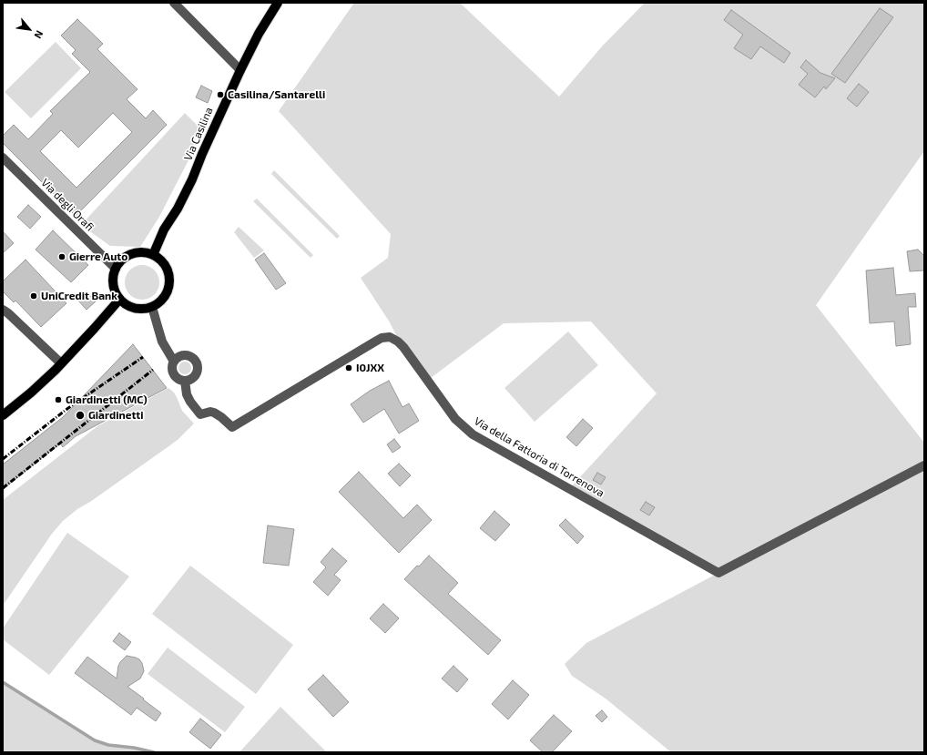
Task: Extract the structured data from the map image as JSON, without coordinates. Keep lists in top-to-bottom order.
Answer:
{
  "streets": {
    "main road": ["Via Casilina"],
    "street": ["Via degli Orafi", "Via della Fattoria di Torrenova"]
  },
  "crossings": [
    ["Via Casilina", "Via degli Orafi"]
  ],
  "places": [
    "Casilina/Santarelli",
    "Gierre Auto",
    "UniCredit Bank",
    "I0JXX",
    "Giardinetti (MC)",
    "Giardinetti"
  ],
  "north": "bottom right"
}
